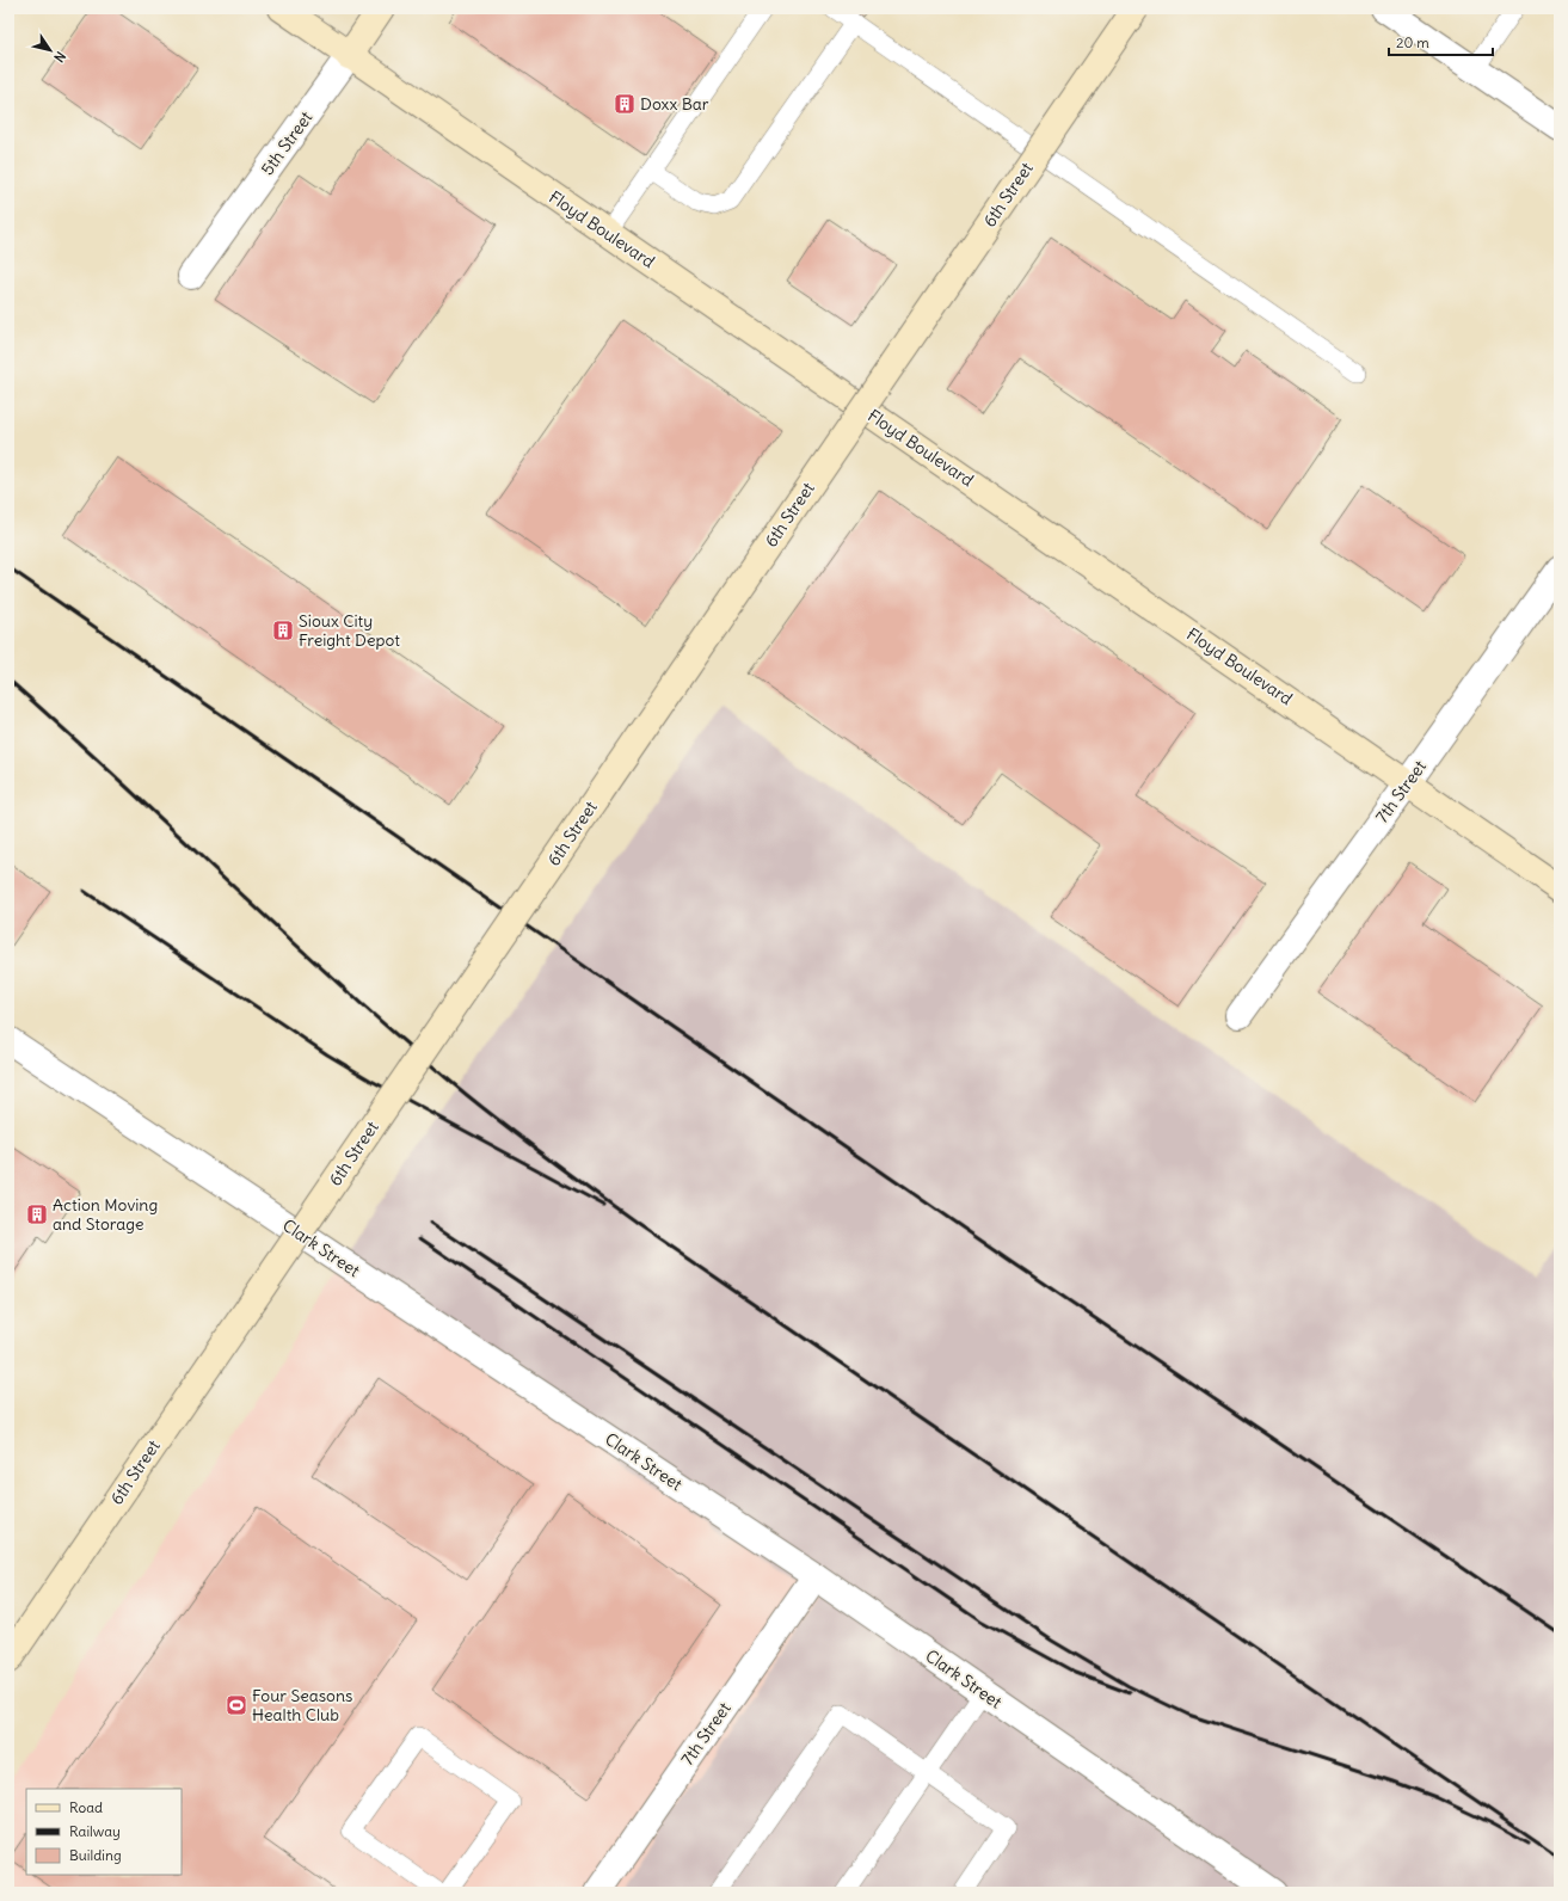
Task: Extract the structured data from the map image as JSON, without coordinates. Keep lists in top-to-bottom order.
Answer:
{
  "streets": {
    "main road": ["5th Street", "6th Street", "Floyd Boulevard"],
    "street": ["7th Street", "Clark Street"]
  },
  "crossings": [
    ["5th Street", "Floyd Boulevard"],
    ["Floyd Boulevard", "7th Street"],
    ["7th Street", "Clark Street"]
  ],
  "places": {
    "building": ["Doxx Bar", "Sioux City Freight Depot", "Action Moving and Storage"],
    "sports": ["Four Seasons Health Club"]
  },
  "legend": ["Road", "Railway", "Building"],
  "scale_bar": "20 m",
  "north": "bottom right"
}
